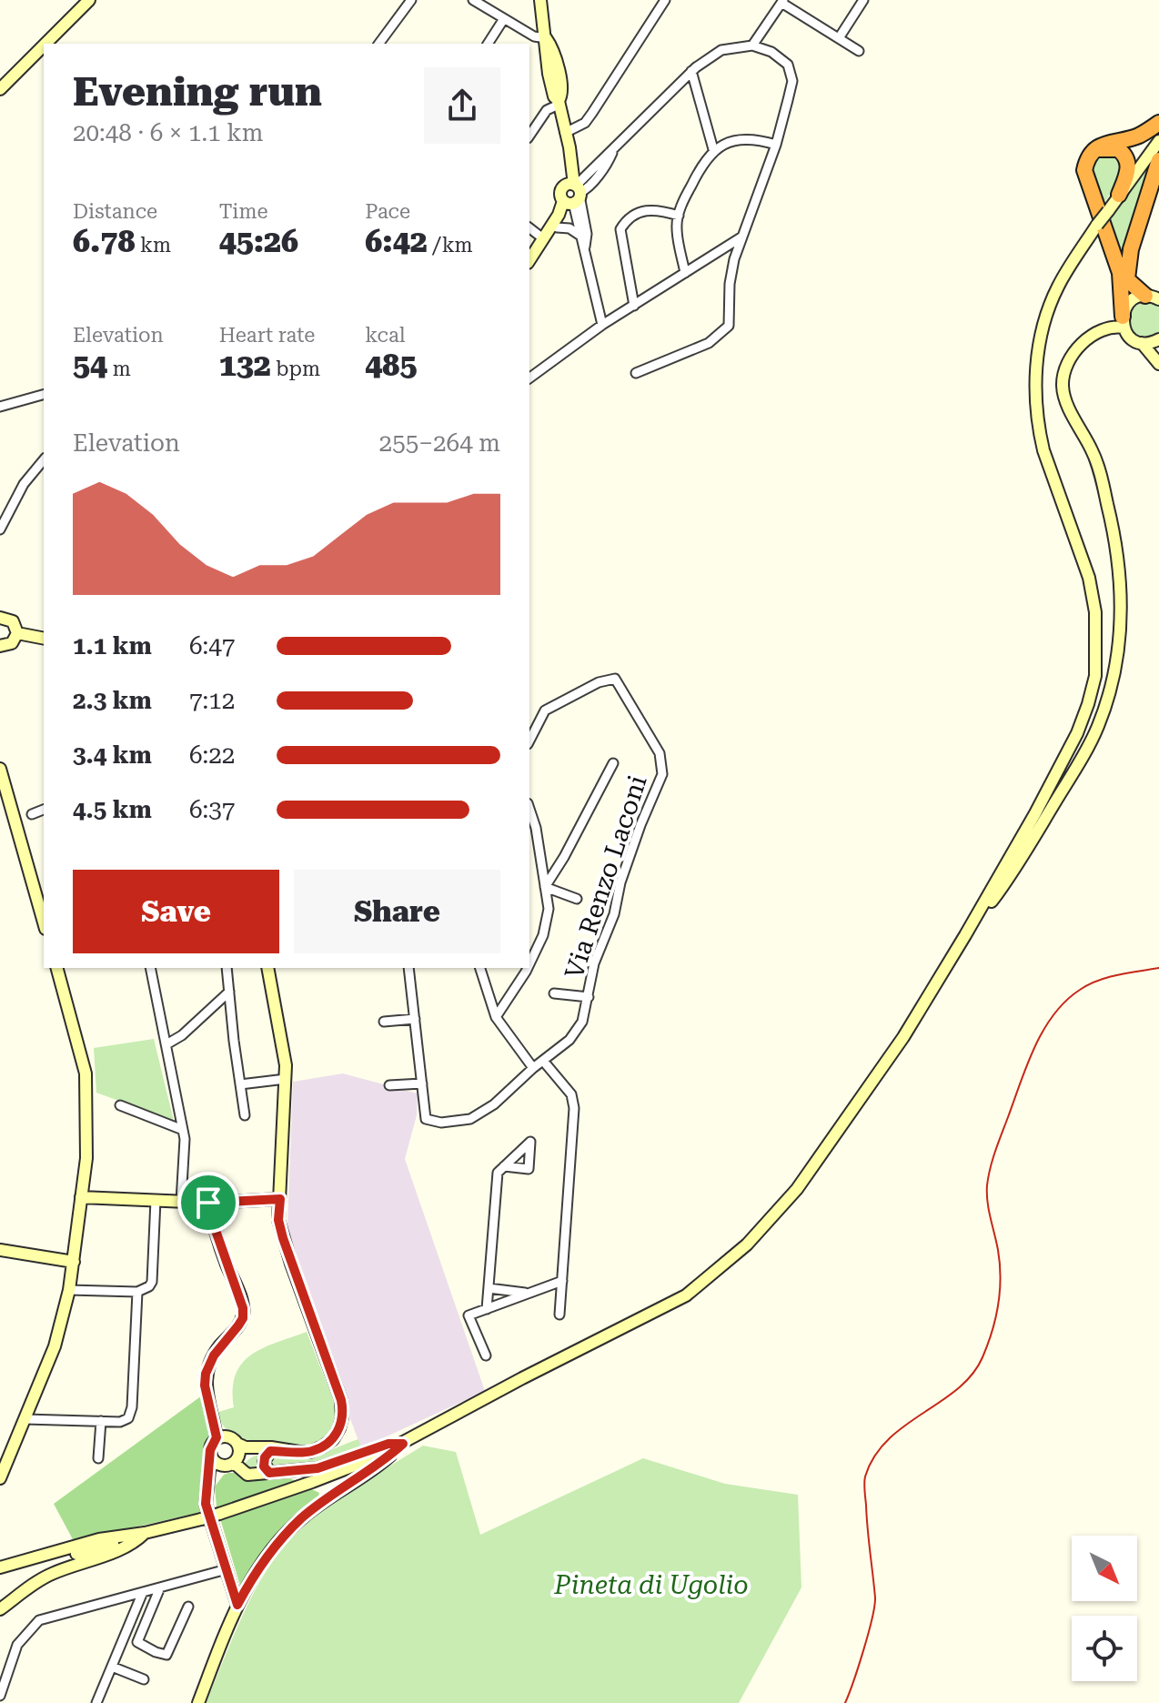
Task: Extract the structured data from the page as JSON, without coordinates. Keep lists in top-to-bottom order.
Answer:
{
  "streets": {
    "street": ["Via Renzo Laconi"]
  },
  "parks": ["Pineta di Ugolio"],
  "north": "bottom right",
  "page": {
    "heading": ["Evening run", "20:48 · 6 × 1.1 km"],
    "stats": [
      ["Distance", "6.78 km"],
      ["Time", "45:26"],
      ["Pace", "6:42 /km"],
      ["Elevation", "54 m"],
      ["Heart rate", "132 bpm"],
      ["kcal", "485"]
    ],
    "chart": ["Elevation", "255–264 m"],
    "list": [
      {
        "name": "1.1 km",
        "note": "6:47"
      },
      {
        "name": "2.3 km",
        "note": "7:12"
      },
      {
        "name": "3.4 km",
        "note": "6:22"
      },
      {
        "name": "4.5 km",
        "note": "6:37"
      }
    ],
    "buttons": ["Save", "Share"]
  }
}
